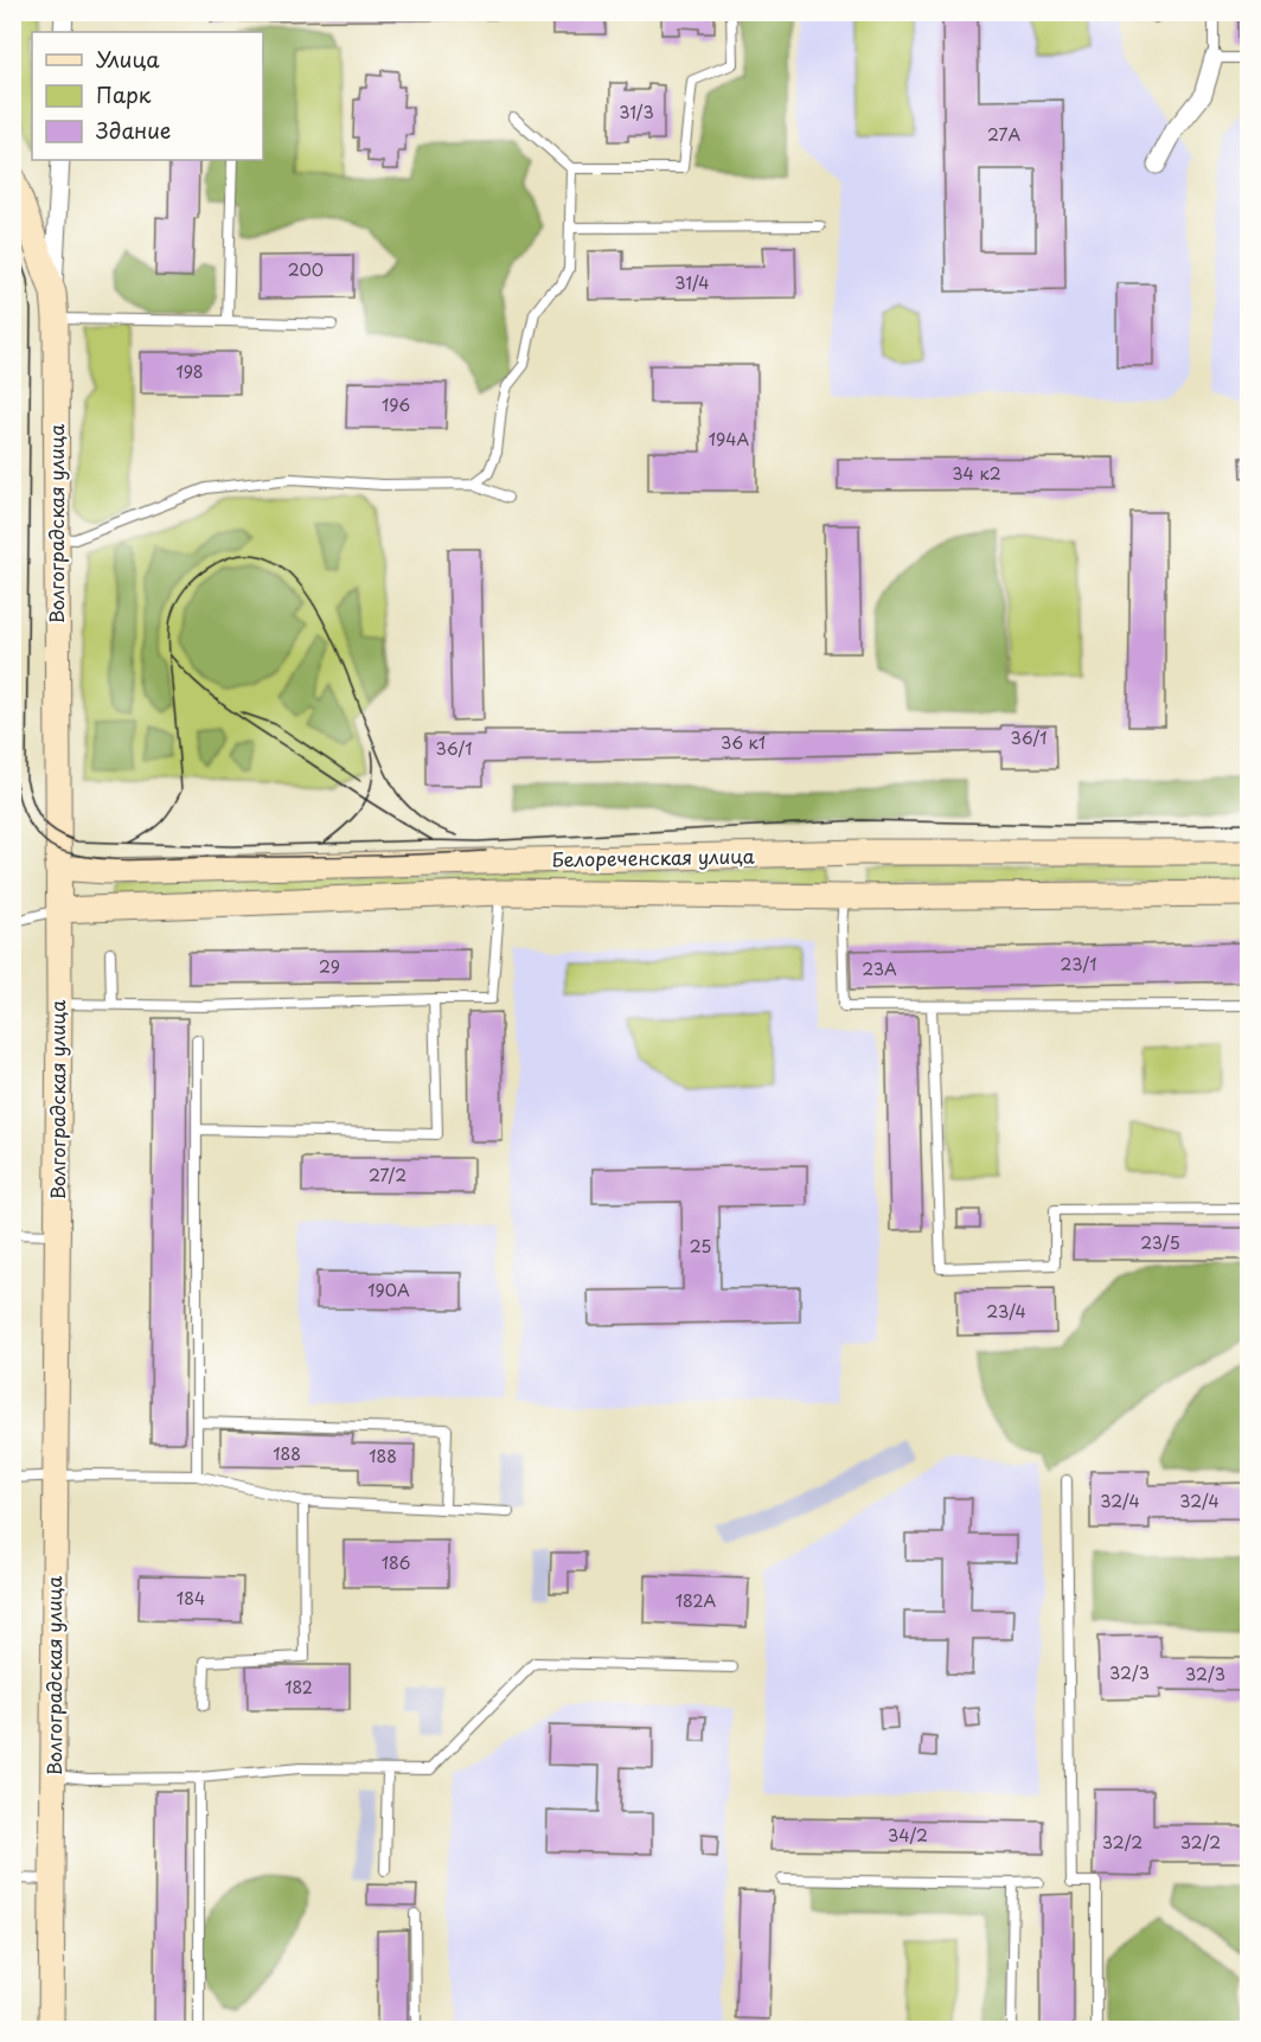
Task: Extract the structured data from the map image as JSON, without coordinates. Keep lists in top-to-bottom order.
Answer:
{
  "streets": {
    "street": ["Волгоградская улица", "Белореченская улица"]
  },
  "crossings": [
    ["Волгоградская улица", "Белореченская улица"]
  ],
  "house_numbers": [
    "31/3",
    "27А",
    "200",
    "31/4",
    "198",
    "196",
    "194А",
    "34 к2",
    "36/1",
    "36 к1",
    "36/1",
    "23/1",
    "29",
    "23А",
    "27/2",
    "23/5",
    "25",
    "190А",
    "23/4",
    "188",
    "188",
    "32/4",
    "32/4",
    "186",
    "184",
    "182А",
    "32/3",
    "32/3",
    "182",
    "34/2",
    "32/2",
    "32/2"
  ],
  "legend": ["Улица", "Парк", "Здание"]
}
